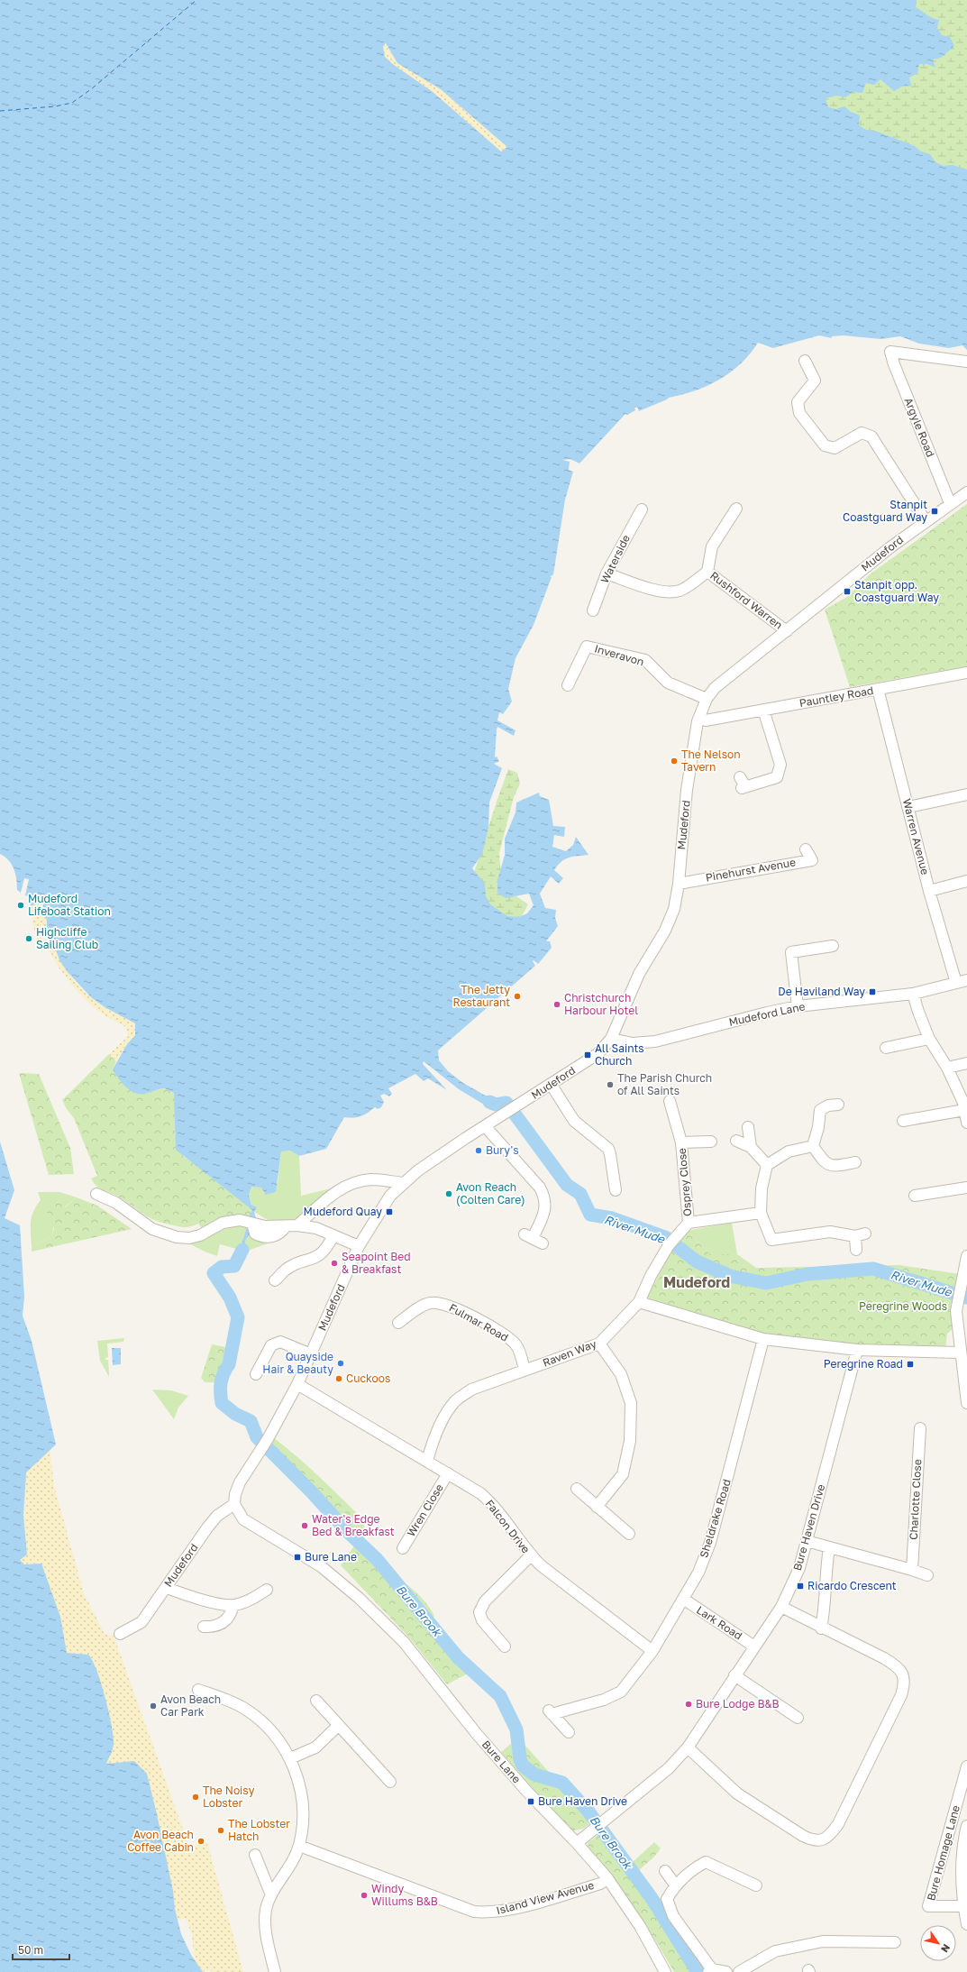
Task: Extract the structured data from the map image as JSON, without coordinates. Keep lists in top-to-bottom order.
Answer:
{
  "streets": {
    "street": [
      "Argyle Road",
      "Mudeford",
      "Waterside",
      "Rushford Warren",
      "Inveravon",
      "Pauntley Road",
      "Warren Avenue",
      "Pinehurst Avenue",
      "Mudeford Lane",
      "Osprey Close",
      "Fulmar Road",
      "Raven Way",
      "Charlotte Close",
      "Wren Close",
      "Sheldrake Road",
      "Falcon Drive",
      "Bure Haven Drive",
      "Lark Road",
      "Bure Lane",
      "Bure Homage Lane",
      "Island View Avenue"
    ]
  },
  "crossings": [
    ["Argyle Road", "Mudeford"],
    ["Mudeford", "Rushford Warren"],
    ["Mudeford", "Inveravon"],
    ["Mudeford", "Pinehurst Avenue"],
    ["Mudeford", "Mudeford Lane"],
    ["Mudeford", "Falcon Drive"],
    ["Mudeford", "Bure Lane"],
    ["Waterside", "Rushford Warren"],
    ["Pauntley Road", "Warren Avenue"],
    ["Warren Avenue", "Mudeford Lane"],
    ["Osprey Close", "Raven Way"],
    ["Fulmar Road", "Raven Way"],
    ["Raven Way", "Falcon Drive"],
    ["Wren Close", "Falcon Drive"],
    ["Sheldrake Road", "Falcon Drive"],
    ["Sheldrake Road", "Lark Road"],
    ["Bure Haven Drive", "Lark Road"],
    ["Bure Haven Drive", "Bure Lane"],
    ["Bure Lane", "Island View Avenue"]
  ],
  "districts": ["Mudeford"],
  "water": ["River Mude", "Bure Brook"],
  "parks": ["Peregrine Woods"],
  "places": {
    "transit": [
      "Stanpit Coastguard Way",
      "Stanpit opp. Coastguard Way",
      "De Haviland Way",
      "All Saints Church",
      "Mudeford Quay",
      "Peregrine Road",
      "Bure Lane",
      "Ricardo Crescent",
      "Bure Haven Drive"
    ],
    "other": [
      "The Nelson Tavern",
      "Mudeford Lifeboat Station",
      "Highcliffe Sailing Club",
      "The Jetty Restaurant",
      "Christchurch Harbour Hotel",
      "The Parish Church of All Saints",
      "Bury's",
      "Avon Reach (Colten Care)",
      "Seapoint Bed & Breakfast",
      "Quayside Hair & Beauty",
      "Cuckoos",
      "Water's Edge Bed & Breakfast",
      "Bure Lodge B&B",
      "Avon Beach Car Park",
      "The Noisy Lobster",
      "The Lobster Hatch",
      "Avon Beach Coffee Cabin",
      "Windy Willums B&B"
    ]
  },
  "scale_bar": "50 m",
  "north": "bottom right"
}
